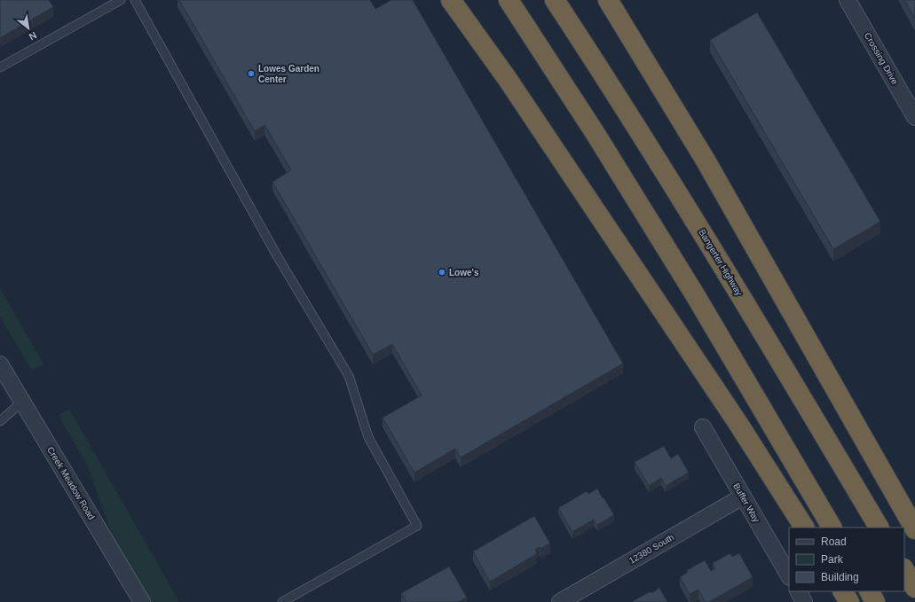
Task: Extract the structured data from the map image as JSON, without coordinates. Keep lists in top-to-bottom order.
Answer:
{
  "streets": {
    "highway": ["Bangerter Highway"],
    "street": [
      "Crossing Drive",
      "Creek Meadow Road",
      "Buffer Way",
      "12380 South"
    ]
  },
  "crossings": [
    ["Buffer Way", "12380 South"]
  ],
  "places": ["Lowes Garden Center", "Lowe's"],
  "legend": ["Road", "Park", "Building"],
  "north": "bottom right"
}
